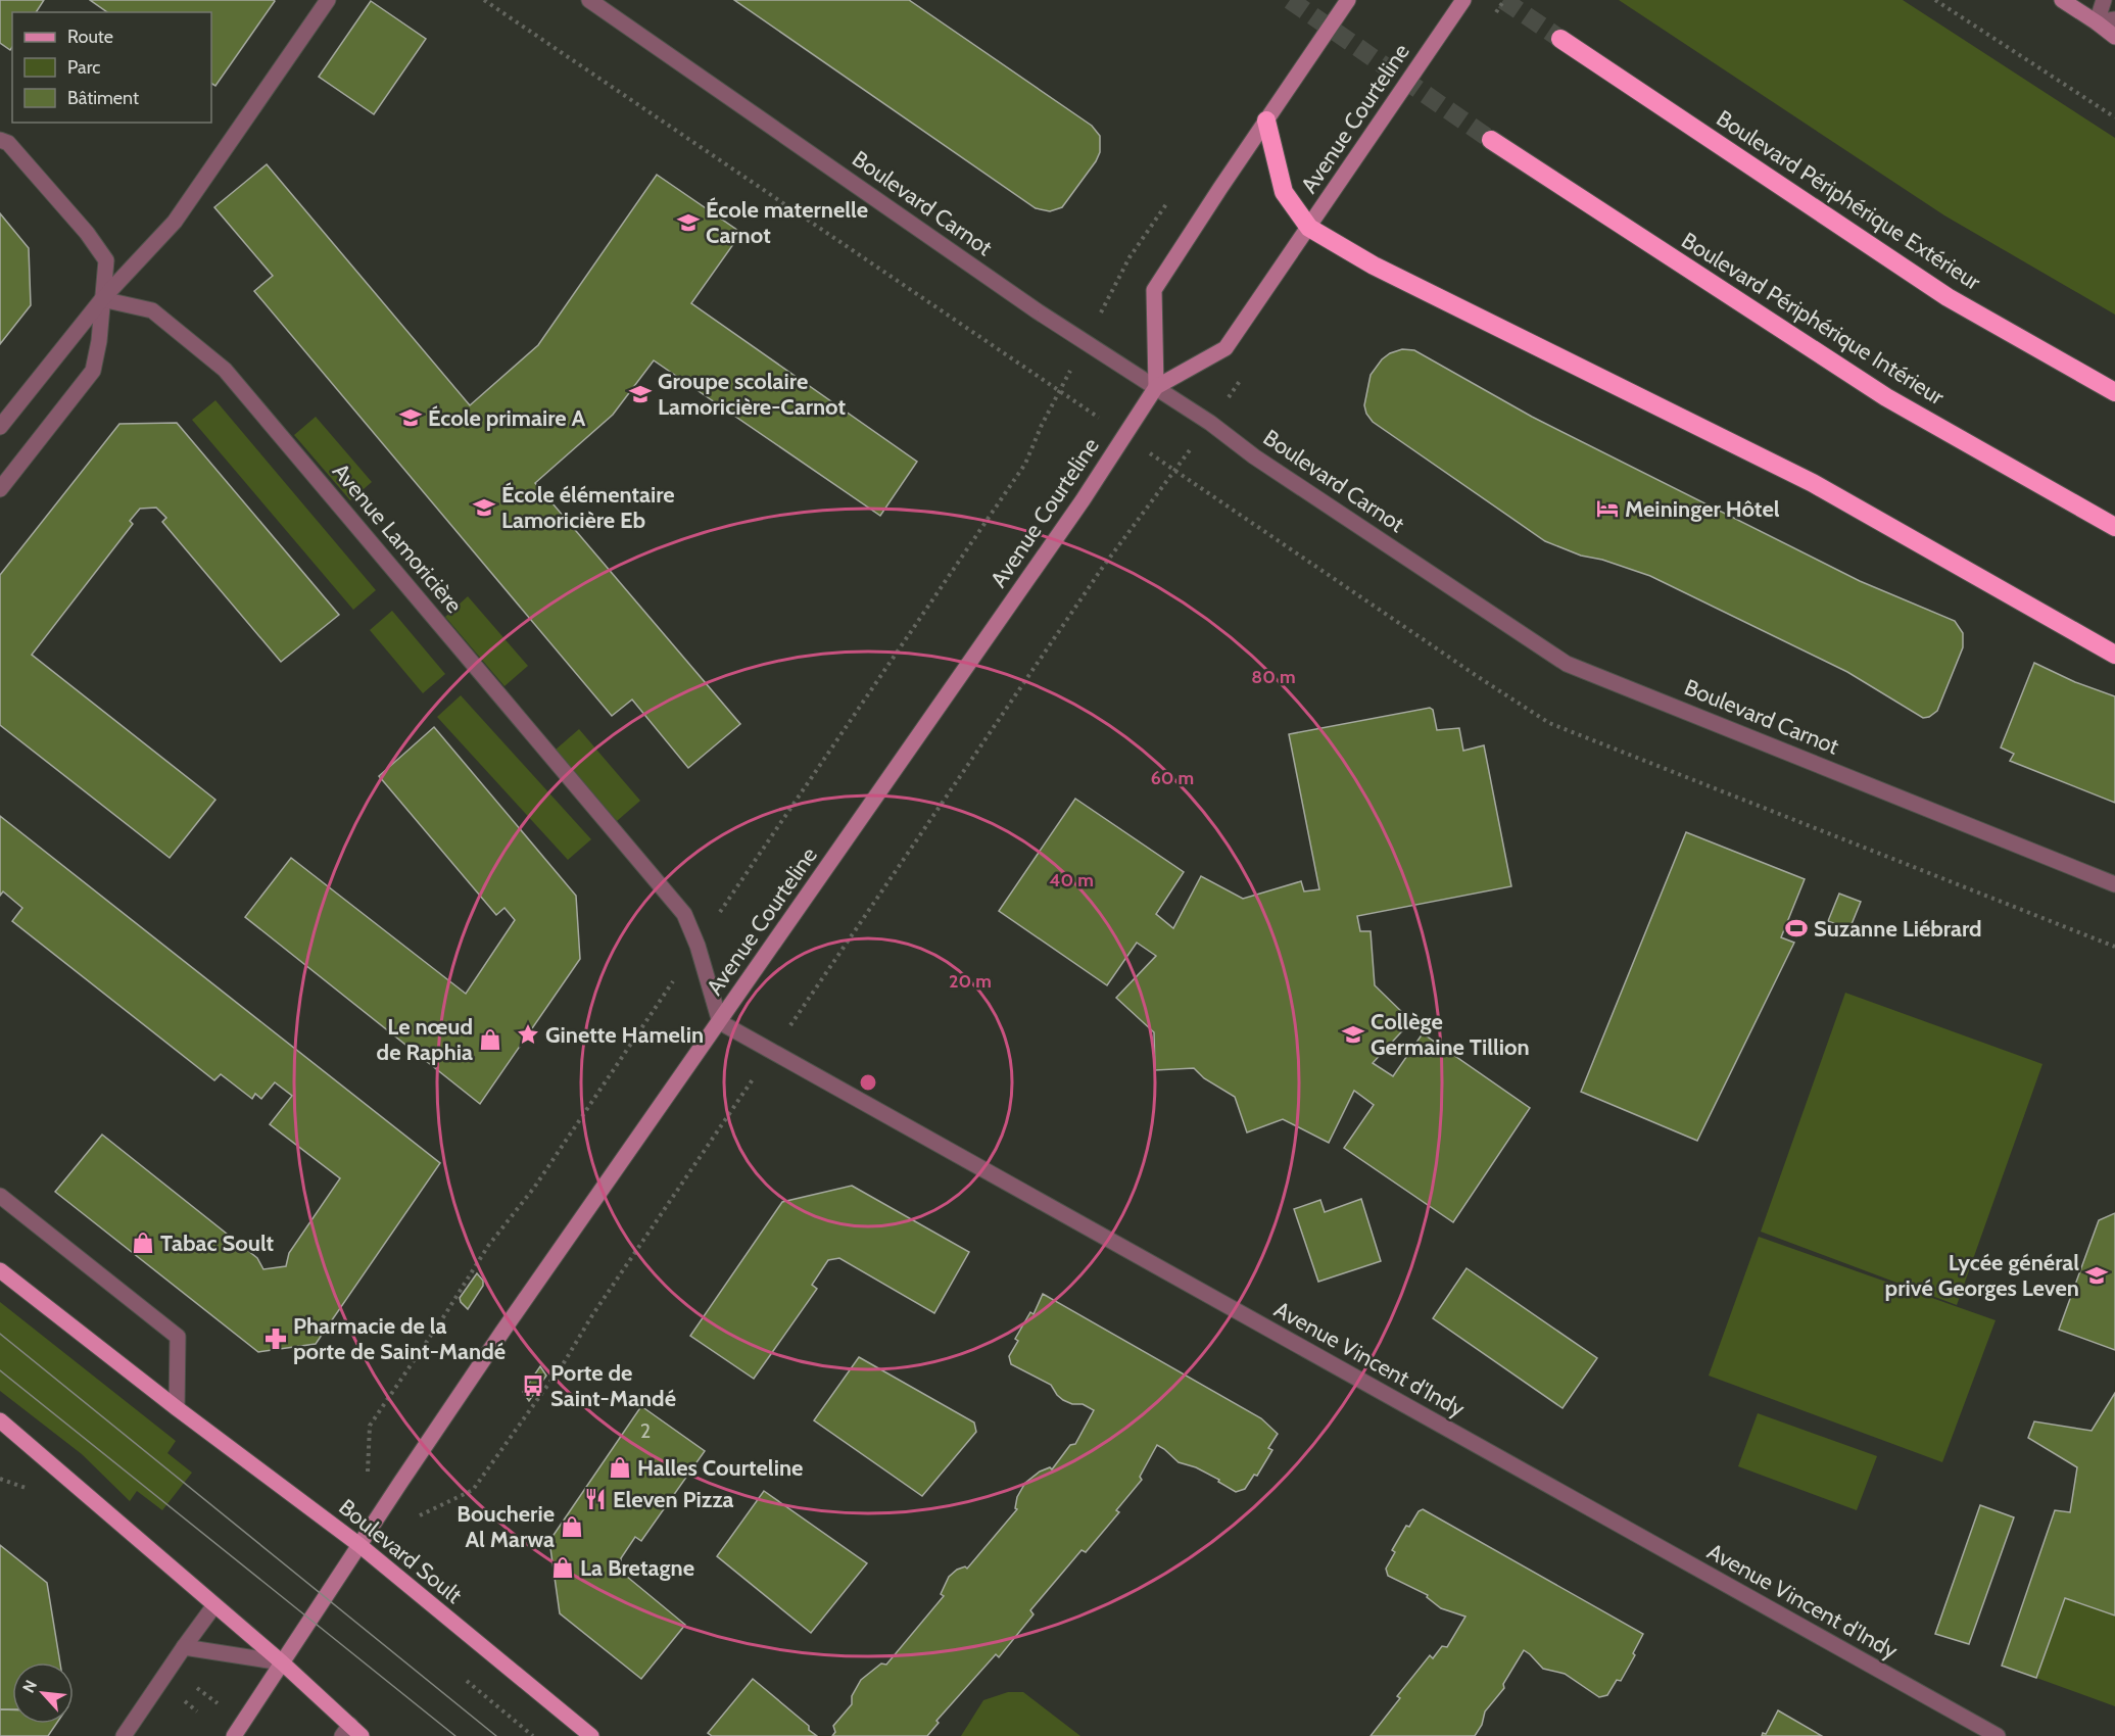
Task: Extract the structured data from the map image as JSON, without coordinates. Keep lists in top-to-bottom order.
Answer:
{
  "streets": {
    "highway": ["Boulevard Périphérique Extérieur", "Boulevard Périphérique Intérieur"],
    "main road": ["Avenue Courteline", "Boulevard Soult"],
    "street": ["Boulevard Carnot", "Avenue Lamoricière", "Avenue Vincent d'Indy"]
  },
  "crossings": [
    ["Avenue Courteline", "Boulevard Carnot"],
    ["Avenue Courteline", "Avenue Lamoricière"],
    ["Avenue Courteline", "Avenue Vincent d'Indy"],
    ["Avenue Courteline", "Boulevard Soult"],
    ["Avenue Lamoricière", "Avenue Vincent d'Indy"]
  ],
  "places": {
    "school or university": [
      "École maternelle Carnot",
      "Groupe scolaire Lamoricière-Carnot",
      "École primaire A",
      "École élémentaire Lamoricière Eb",
      "Collège Germaine Tillion",
      "Lycée général privé Georges Leven"
    ],
    "hotel": ["Meininger Hôtel"],
    "sports": ["Suzanne Liébrard"],
    "place": ["Ginette Hamelin"],
    "shop": [
      "Le nœud de Raphia",
      "Tabac Soult",
      "Halles Courteline",
      "Boucherie Al Marwa",
      "La Bretagne"
    ],
    "pharmacy": ["Pharmacie de la porte de Saint-Mandé"],
    "bus stop": ["Porte de Saint-Mandé"],
    "restaurant": ["Eleven Pizza"]
  },
  "house_numbers": ["2"],
  "legend": ["Route", "Parc", "Bâtiment"],
  "north": "top left",
  "rings": [
    "80 m",
    "60 m",
    "40 m",
    "20 m"
  ]
}
